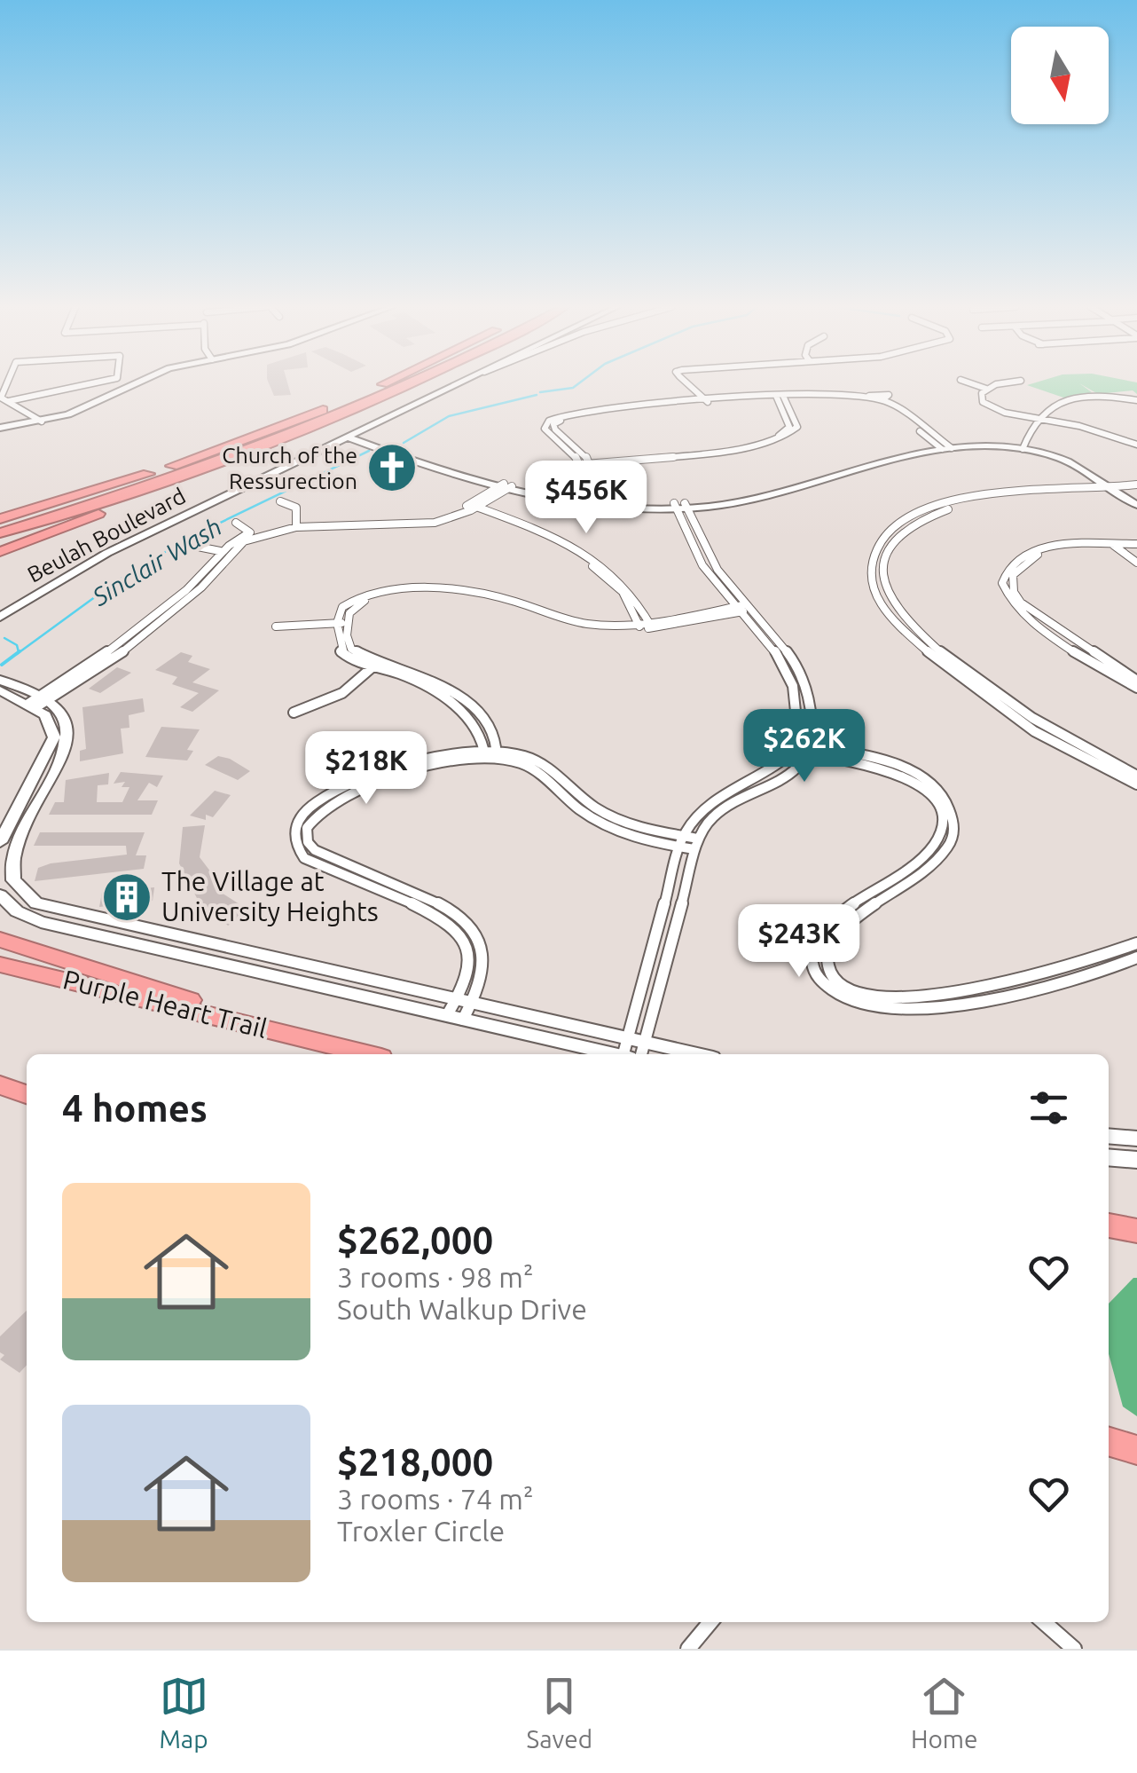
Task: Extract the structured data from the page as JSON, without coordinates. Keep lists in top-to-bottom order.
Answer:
{
  "streets": {
    "highway": ["Purple Heart Trail"],
    "street": ["Beulah Boulevard"]
  },
  "water": ["Sinclair Wash"],
  "places": {
    "church": ["Church of the Ressurection"],
    "building": ["The Village at University Heights"]
  },
  "north": "bottom",
  "page": {
    "price": [
      "$456K",
      "$262K",
      "$218K",
      "$243K"
    ],
    "heading": "4 homes",
    "list": [
      {
        "name": "$262,000",
        "note": "3 rooms · 98 m² · South Walkup Drive"
      },
      {
        "name": "$218,000",
        "note": "3 rooms · 74 m² · Troxler Circle"
      }
    ],
    "tabs": ["Map", "Saved", "Home"]
  }
}
